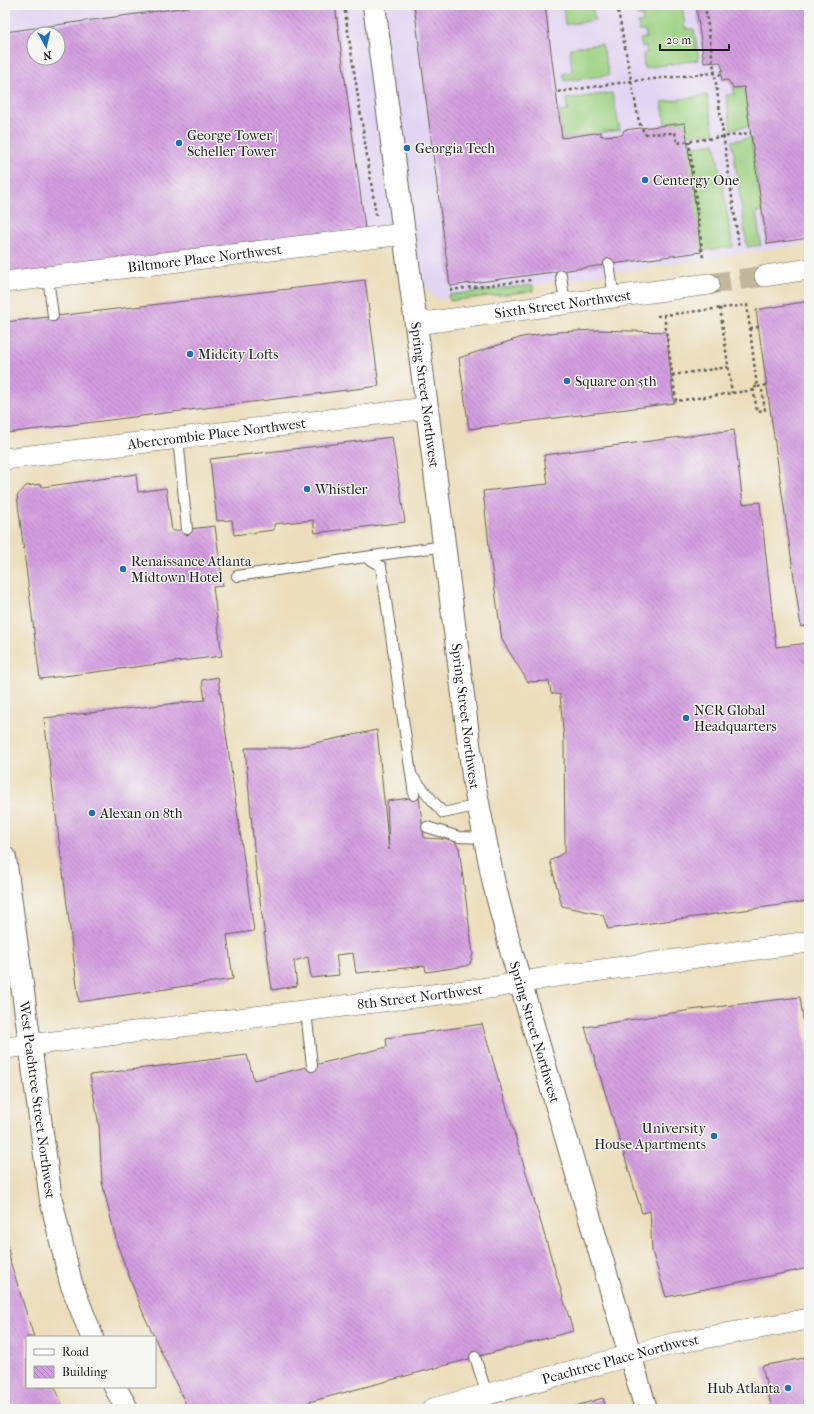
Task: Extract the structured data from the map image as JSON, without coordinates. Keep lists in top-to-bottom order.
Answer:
{
  "streets": {
    "main road": ["Spring Street Northwest", "West Peachtree Street Northwest"],
    "street": [
      "Biltmore Place Northwest",
      "Sixth Street Northwest",
      "Abercrombie Place Northwest",
      "8th Street Northwest",
      "Peachtree Place Northwest"
    ]
  },
  "crossings": [
    ["Biltmore Place Northwest", "Spring Street Northwest"],
    ["Sixth Street Northwest", "Spring Street Northwest"],
    ["Spring Street Northwest", "Abercrombie Place Northwest"],
    ["Spring Street Northwest", "8th Street Northwest"],
    ["Spring Street Northwest", "Peachtree Place Northwest"],
    ["8th Street Northwest", "West Peachtree Street Northwest"]
  ],
  "places": [
    "George Tower | Scheller Tower",
    "Georgia Tech",
    "Centergy One",
    "Midcity Lofts",
    "Square on 5th",
    "Whistler",
    "Renaissance Atlanta Midtown Hotel",
    "NCR Global Headquarters",
    "Alexan on 8th",
    "University House Apartments",
    "Hub Atlanta"
  ],
  "legend": ["Road", "Building"],
  "scale_bar": "20 m",
  "north": "bottom"
}
